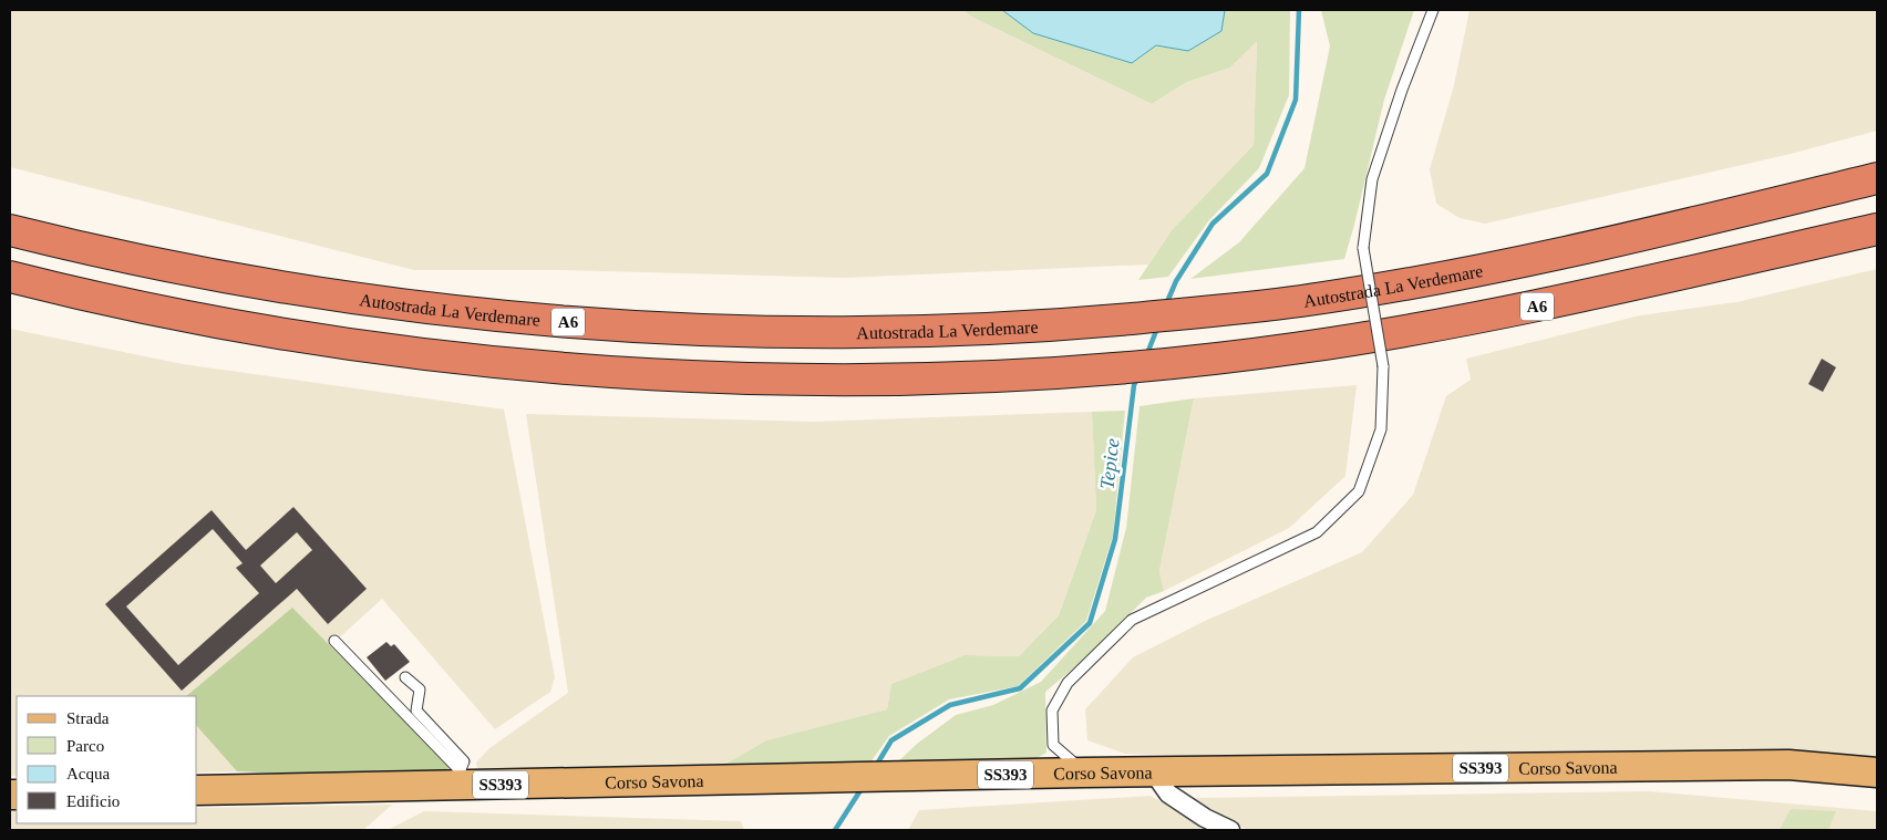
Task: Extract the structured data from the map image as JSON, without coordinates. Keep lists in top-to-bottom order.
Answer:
{
  "streets": {
    "highway": ["Autostrada La Verdemare", "A6"],
    "main road": ["Corso Savona", "SS393"]
  },
  "water": ["Tepice"],
  "legend": [
    "Strada",
    "Parco",
    "Acqua",
    "Edificio"
  ]
}
